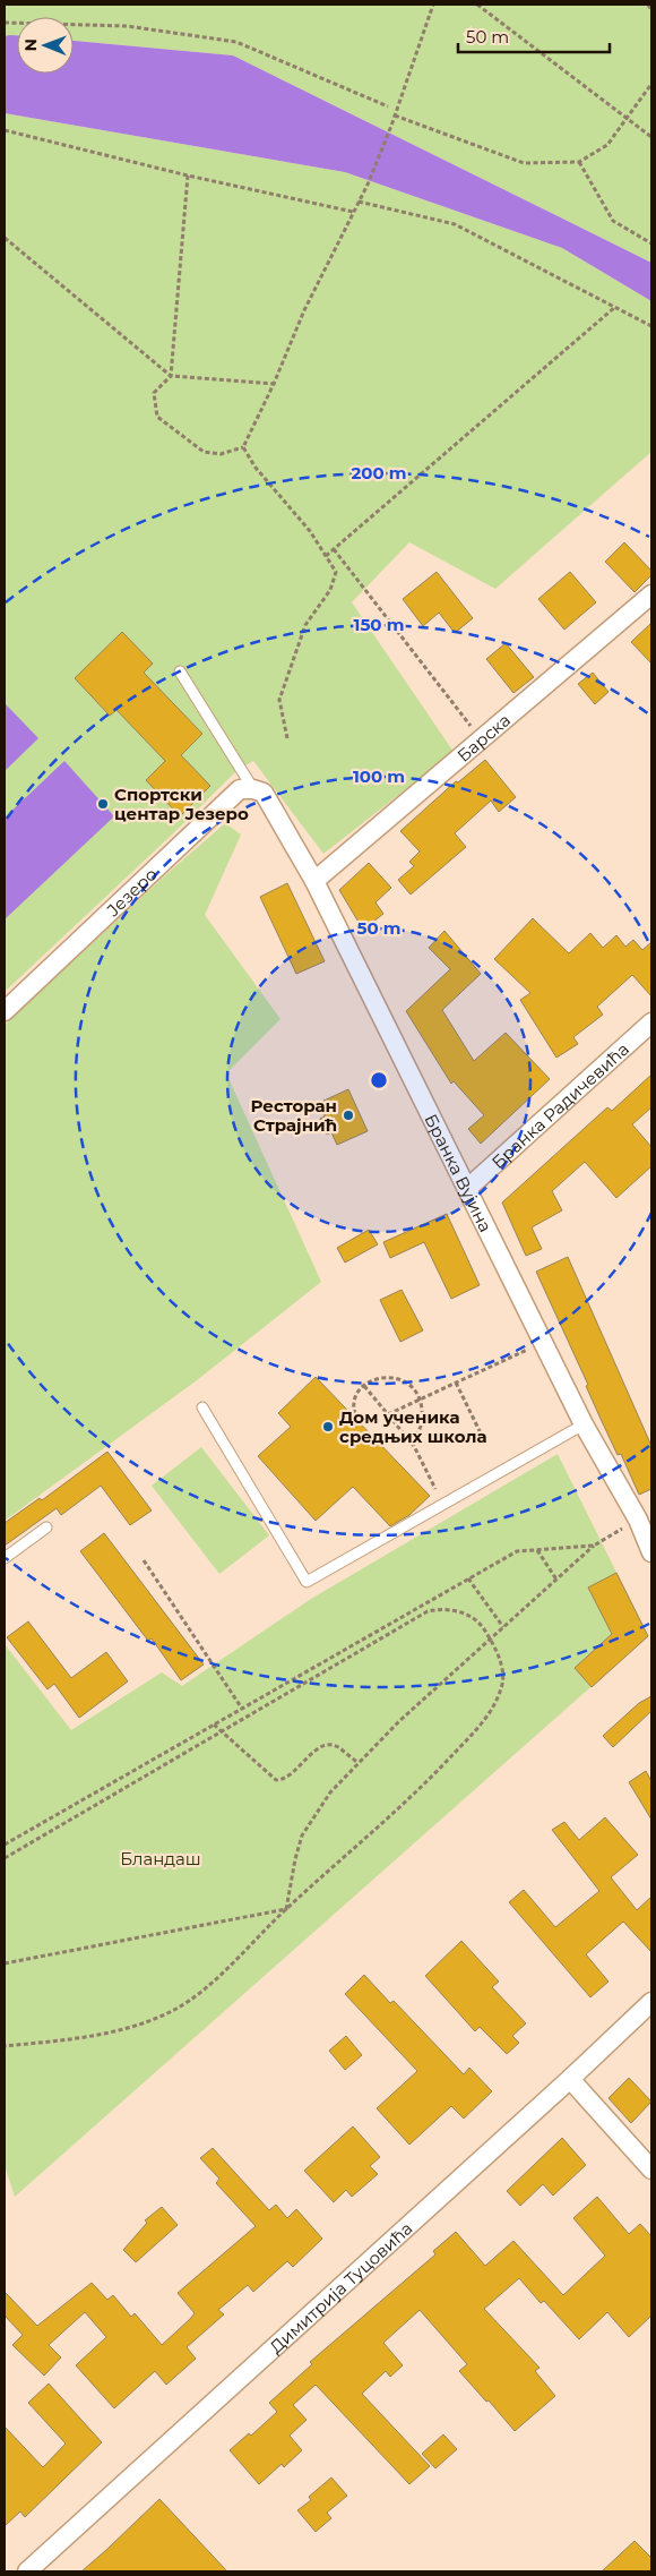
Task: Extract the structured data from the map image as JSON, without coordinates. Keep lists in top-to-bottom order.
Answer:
{
  "streets": {
    "street": [
      "Барска",
      "Језеро",
      "Бранка Радичевића",
      "Бранка Вујина",
      "Димитрија Туцовића"
    ]
  },
  "crossings": [
    ["Барска", "Бранка Вујина"],
    ["Језеро", "Бранка Вујина"],
    ["Бранка Радичевића", "Бранка Вујина"]
  ],
  "parks": ["Бландаш"],
  "places": ["Спортски центар Језеро", "Ресторан Страјнић", "Дом ученика средњих школа"],
  "scale_bar": "50 m",
  "north": "left",
  "rings": [
    "200 m",
    "150 m",
    "100 m",
    "50 m"
  ]
}
